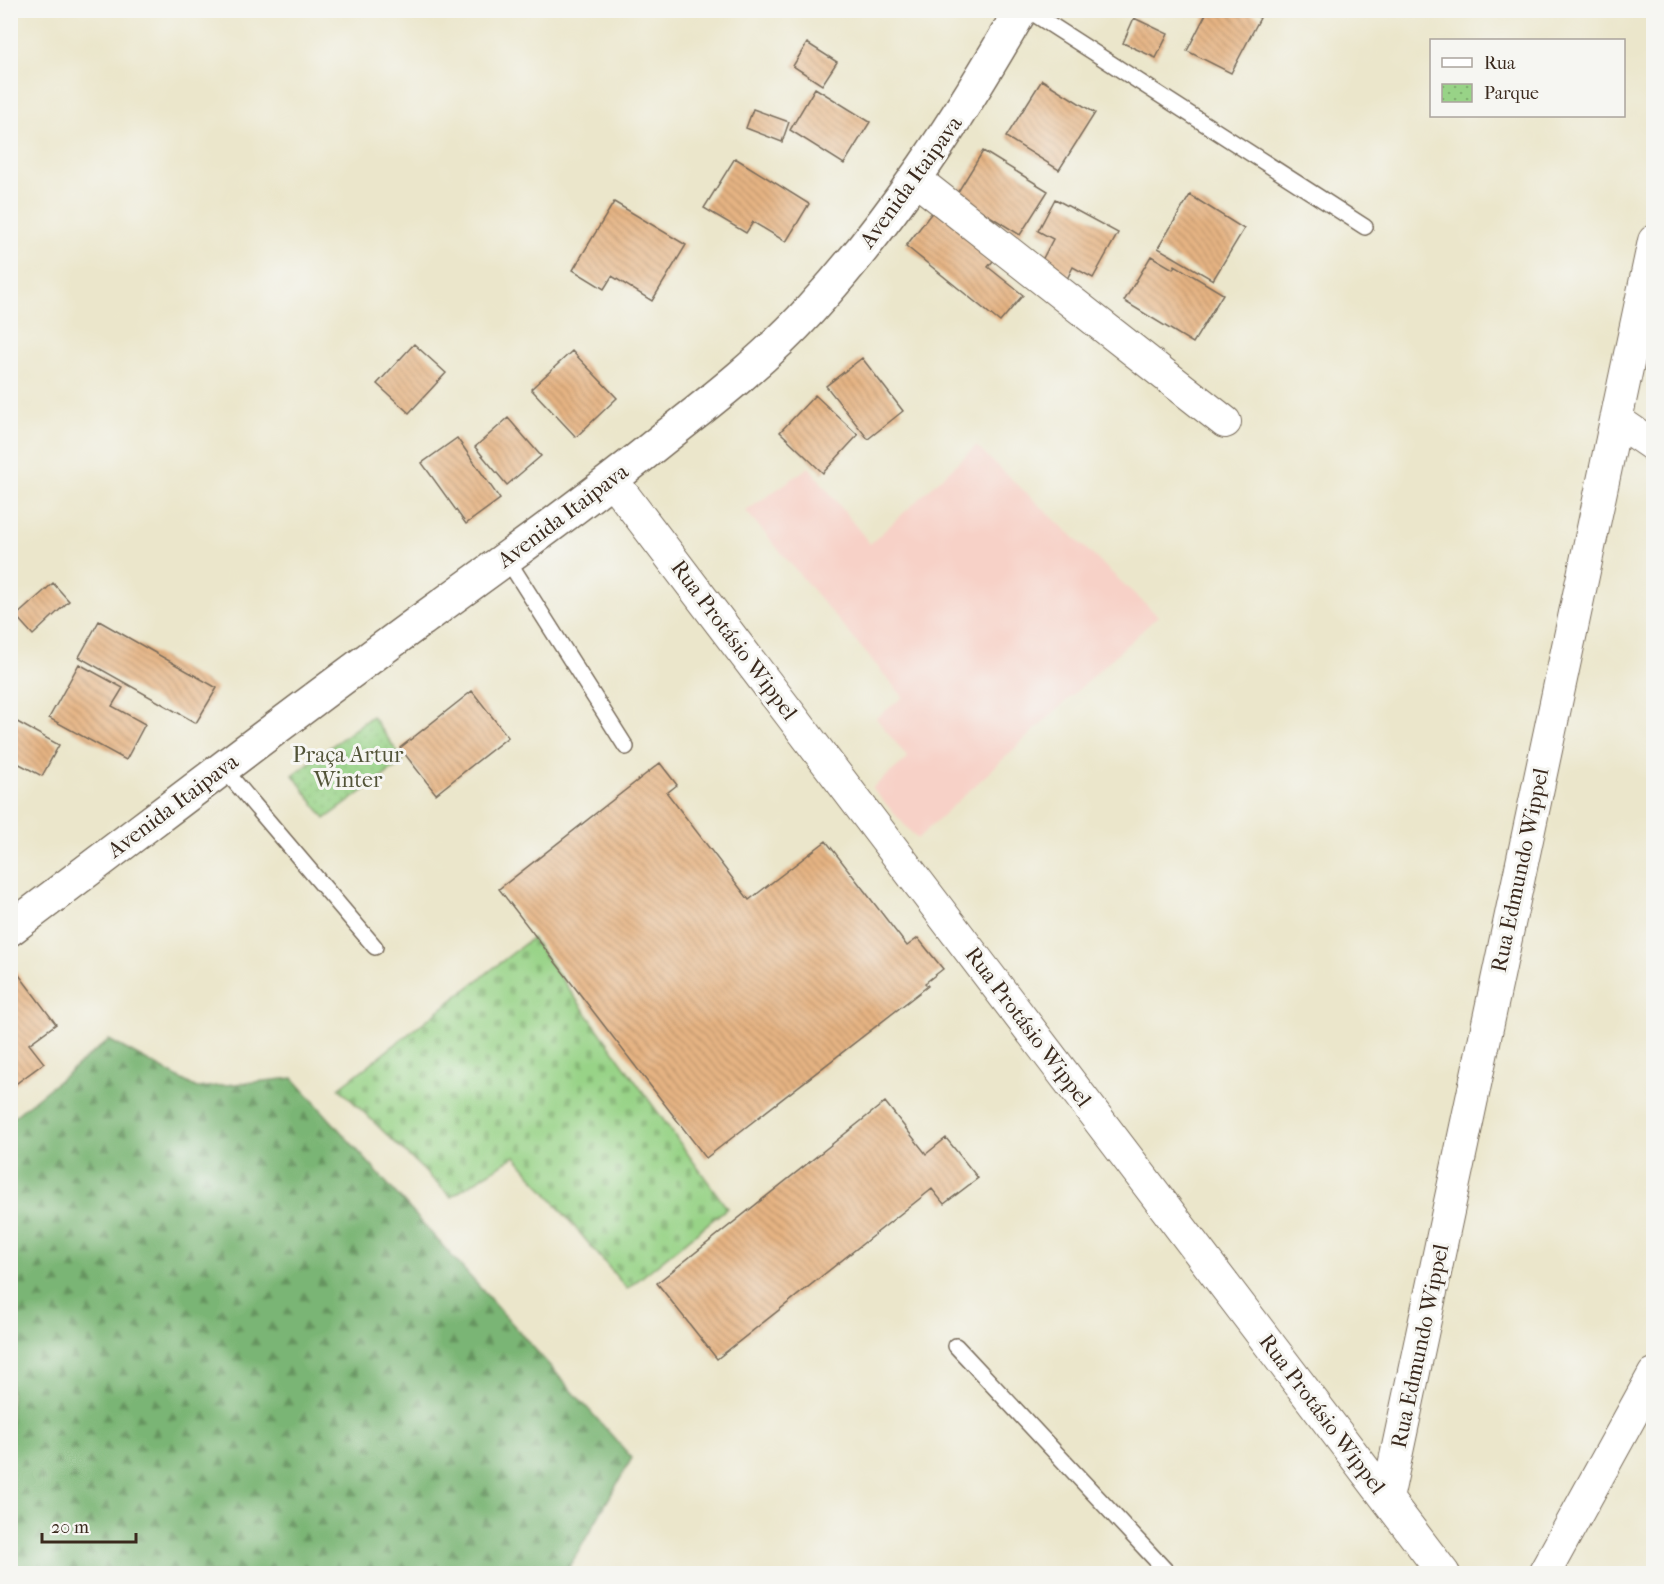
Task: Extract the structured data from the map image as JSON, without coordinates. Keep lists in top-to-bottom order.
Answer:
{
  "streets": {
    "street": ["Avenida Itaipava", "Rua Protásio Wippel", "Rua Edmundo Wippel"]
  },
  "crossings": [
    ["Avenida Itaipava", "Rua Protásio Wippel"],
    ["Rua Protásio Wippel", "Rua Edmundo Wippel"]
  ],
  "parks": ["Praça Artur Winter"],
  "legend": ["Rua", "Parque"],
  "scale_bar": "20 m"
}
